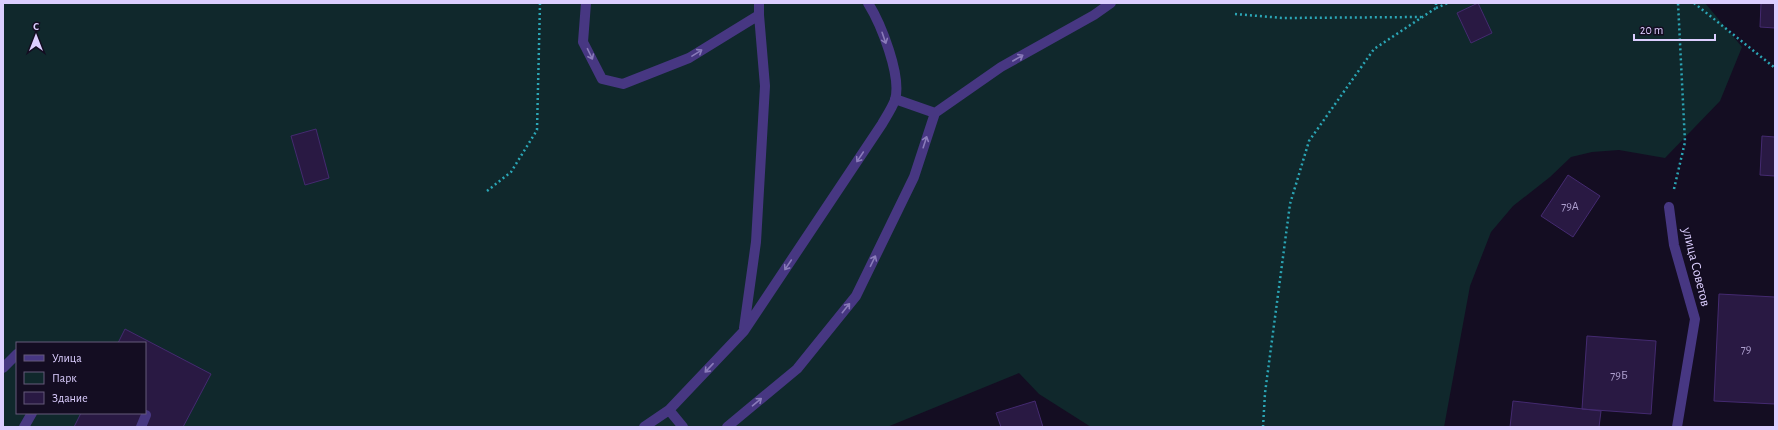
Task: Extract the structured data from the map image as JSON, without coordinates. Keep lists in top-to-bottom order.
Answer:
{
  "streets": {
    "street": ["улица Советов"]
  },
  "house_numbers": ["79А", "79", "79Б"],
  "legend": ["Улица", "Парк", "Здание"],
  "scale_bar": "20 m",
  "north": "top"
}
